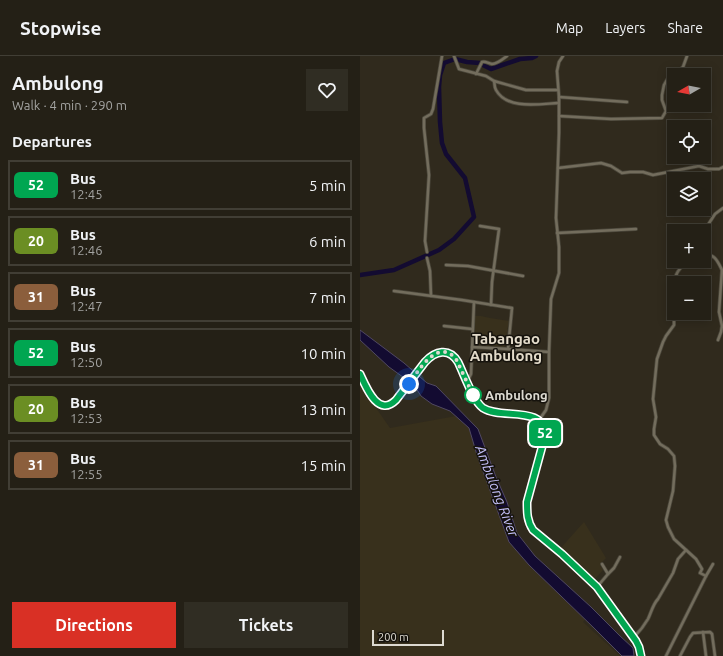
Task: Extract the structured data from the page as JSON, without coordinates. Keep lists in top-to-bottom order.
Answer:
{
  "districts": ["Tabangao Ambulong"],
  "water": ["Ambulong River"],
  "places": ["Ambulong"],
  "lines": ["bus line 52"],
  "scale_bar": "200 m",
  "north": "left",
  "page": {
    "header": "Stopwise",
    "nav": ["Map", "Layers", "Share"],
    "heading": [
      ["Ambulong", "Walk · 4 min · 290 m"],
      "Departures"
    ],
    "on_map": "52",
    "map_buttons": ["+", "−"],
    "list": [
      {
        "mark": "52",
        "name": "Bus",
        "note": "12:45",
        "value": "5 min"
      },
      {
        "mark": "20",
        "name": "Bus",
        "note": "12:46",
        "value": "6 min"
      },
      {
        "mark": "31",
        "name": "Bus",
        "note": "12:47",
        "value": "7 min"
      },
      {
        "mark": "52",
        "name": "Bus",
        "note": "12:50",
        "value": "10 min"
      },
      {
        "mark": "20",
        "name": "Bus",
        "note": "12:53",
        "value": "13 min"
      },
      {
        "mark": "31",
        "name": "Bus",
        "note": "12:55",
        "value": "15 min"
      }
    ],
    "buttons": ["Directions", "Tickets"],
    "scale": "200 m"
  }
}
